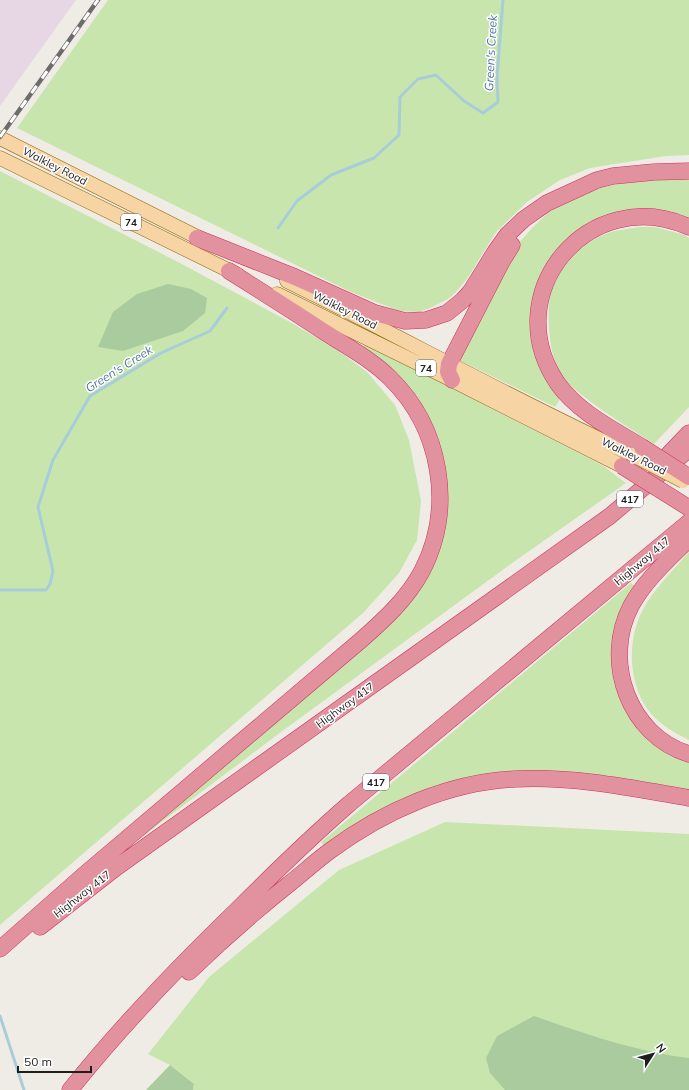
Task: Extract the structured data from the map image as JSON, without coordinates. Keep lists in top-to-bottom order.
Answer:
{
  "streets": {
    "highway": ["417", "Highway 417"],
    "main road": ["Walkley Road", "74"]
  },
  "water": ["Green's Creek"],
  "scale_bar": "50 m",
  "north": "top right"
}
